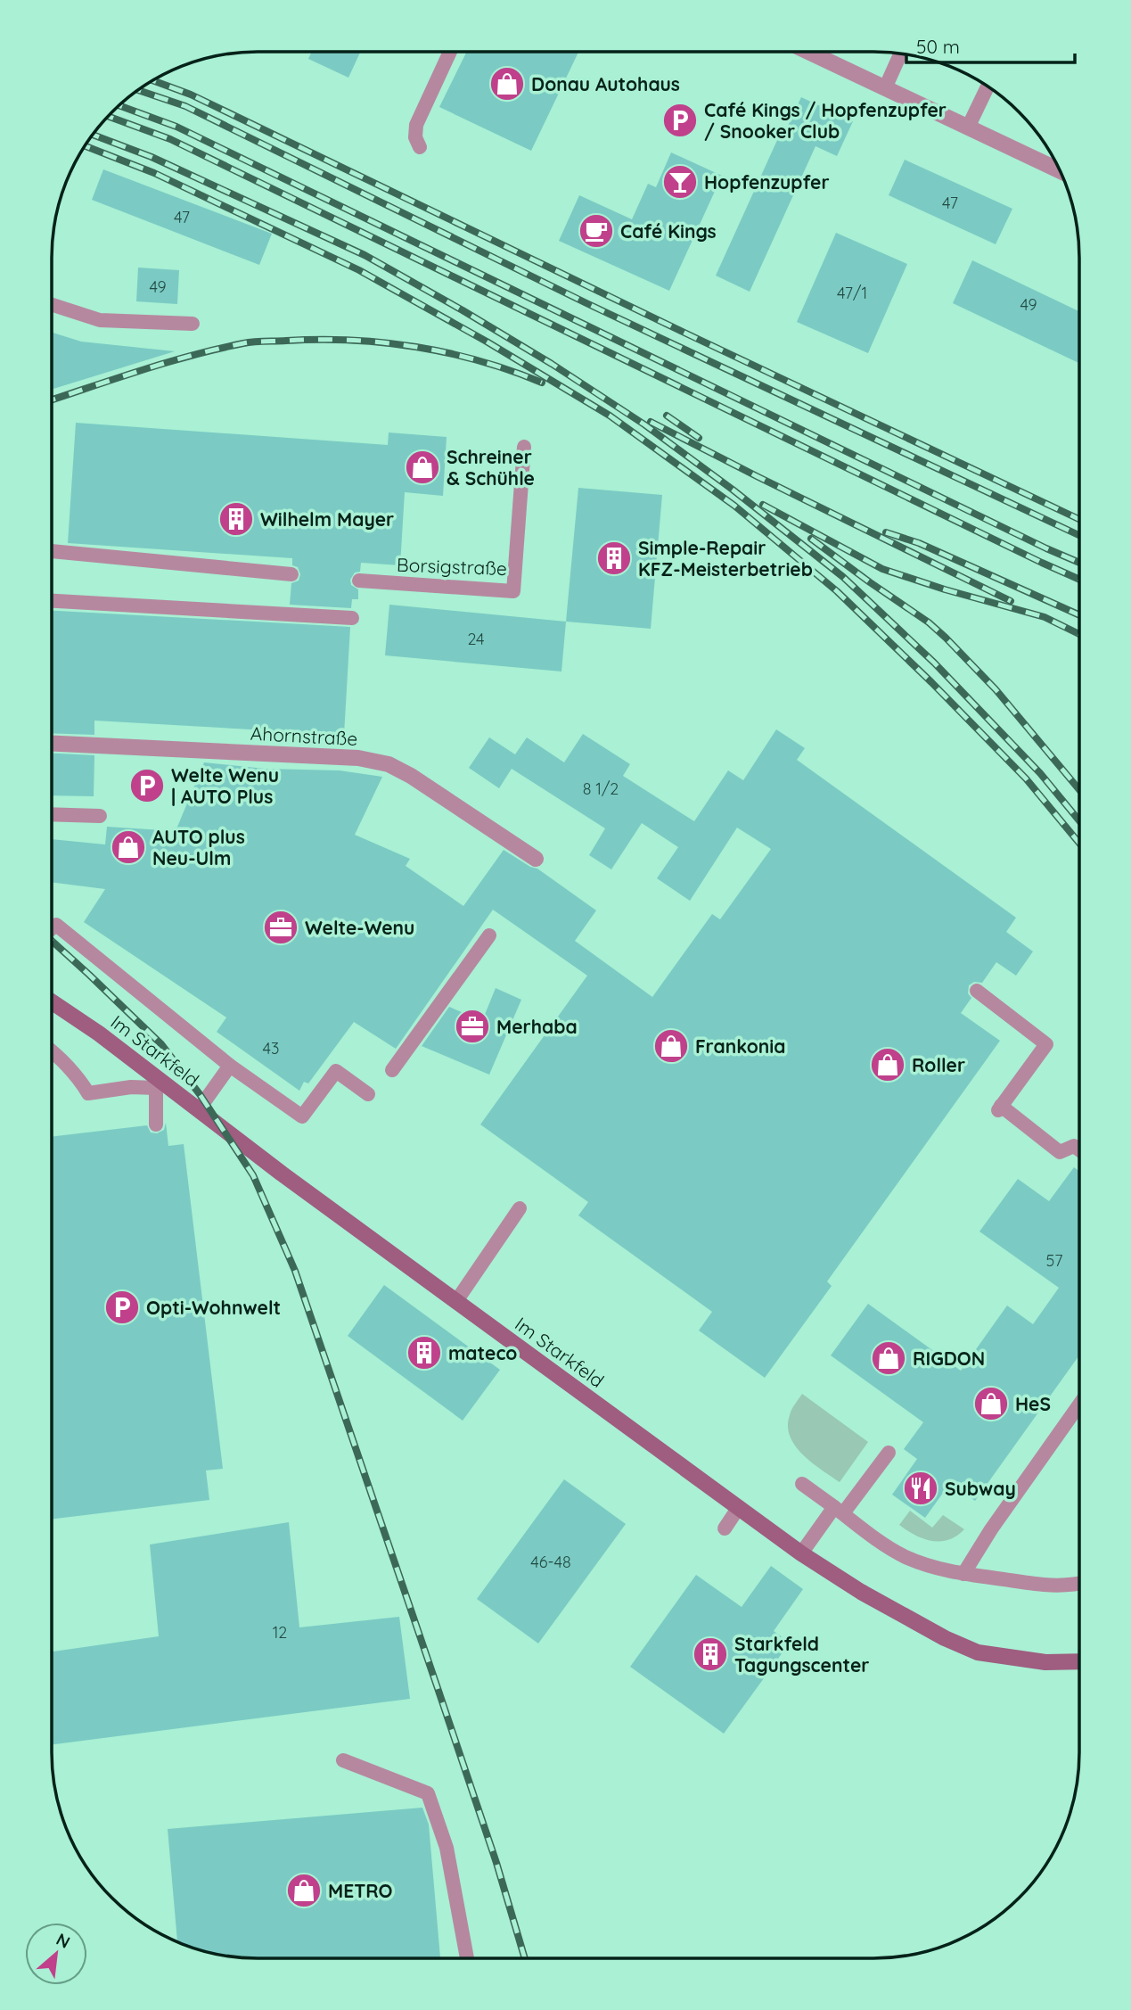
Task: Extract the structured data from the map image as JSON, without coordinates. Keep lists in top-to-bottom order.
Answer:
{
  "streets": {
    "main road": ["Im Starkfeld"],
    "street": ["Ahornstraße"],
    "lane": ["Borsigstraße"]
  },
  "places": {
    "shop": [
      "Donau Autohaus",
      "Schreiner & Schühle",
      "AUTO plus Neu-Ulm",
      "Frankonia",
      "Roller",
      "RIGDON",
      "HeS",
      "METRO"
    ],
    "parking": ["Café Kings / Hopfenzupfer / Snooker Club", "Welte Wenu | AUTO Plus", "Opti-Wohnwelt"],
    "bar": ["Hopfenzupfer"],
    "cafe": ["Café Kings"],
    "building": [
      "Wilhelm Mayer",
      "Simple-Repair KFZ-Meisterbetrieb",
      "mateco",
      "Starkfeld Tagungscenter"
    ],
    "office": ["Welte-Wenu", "Merhaba"],
    "restaurant": ["Subway"]
  },
  "house_numbers": [
    "47",
    "47",
    "49",
    "47/1",
    "49",
    "24",
    "8 1/2",
    "43",
    "57",
    "46-48",
    "12"
  ],
  "scale_bar": "50 m",
  "north": "top right"
}
